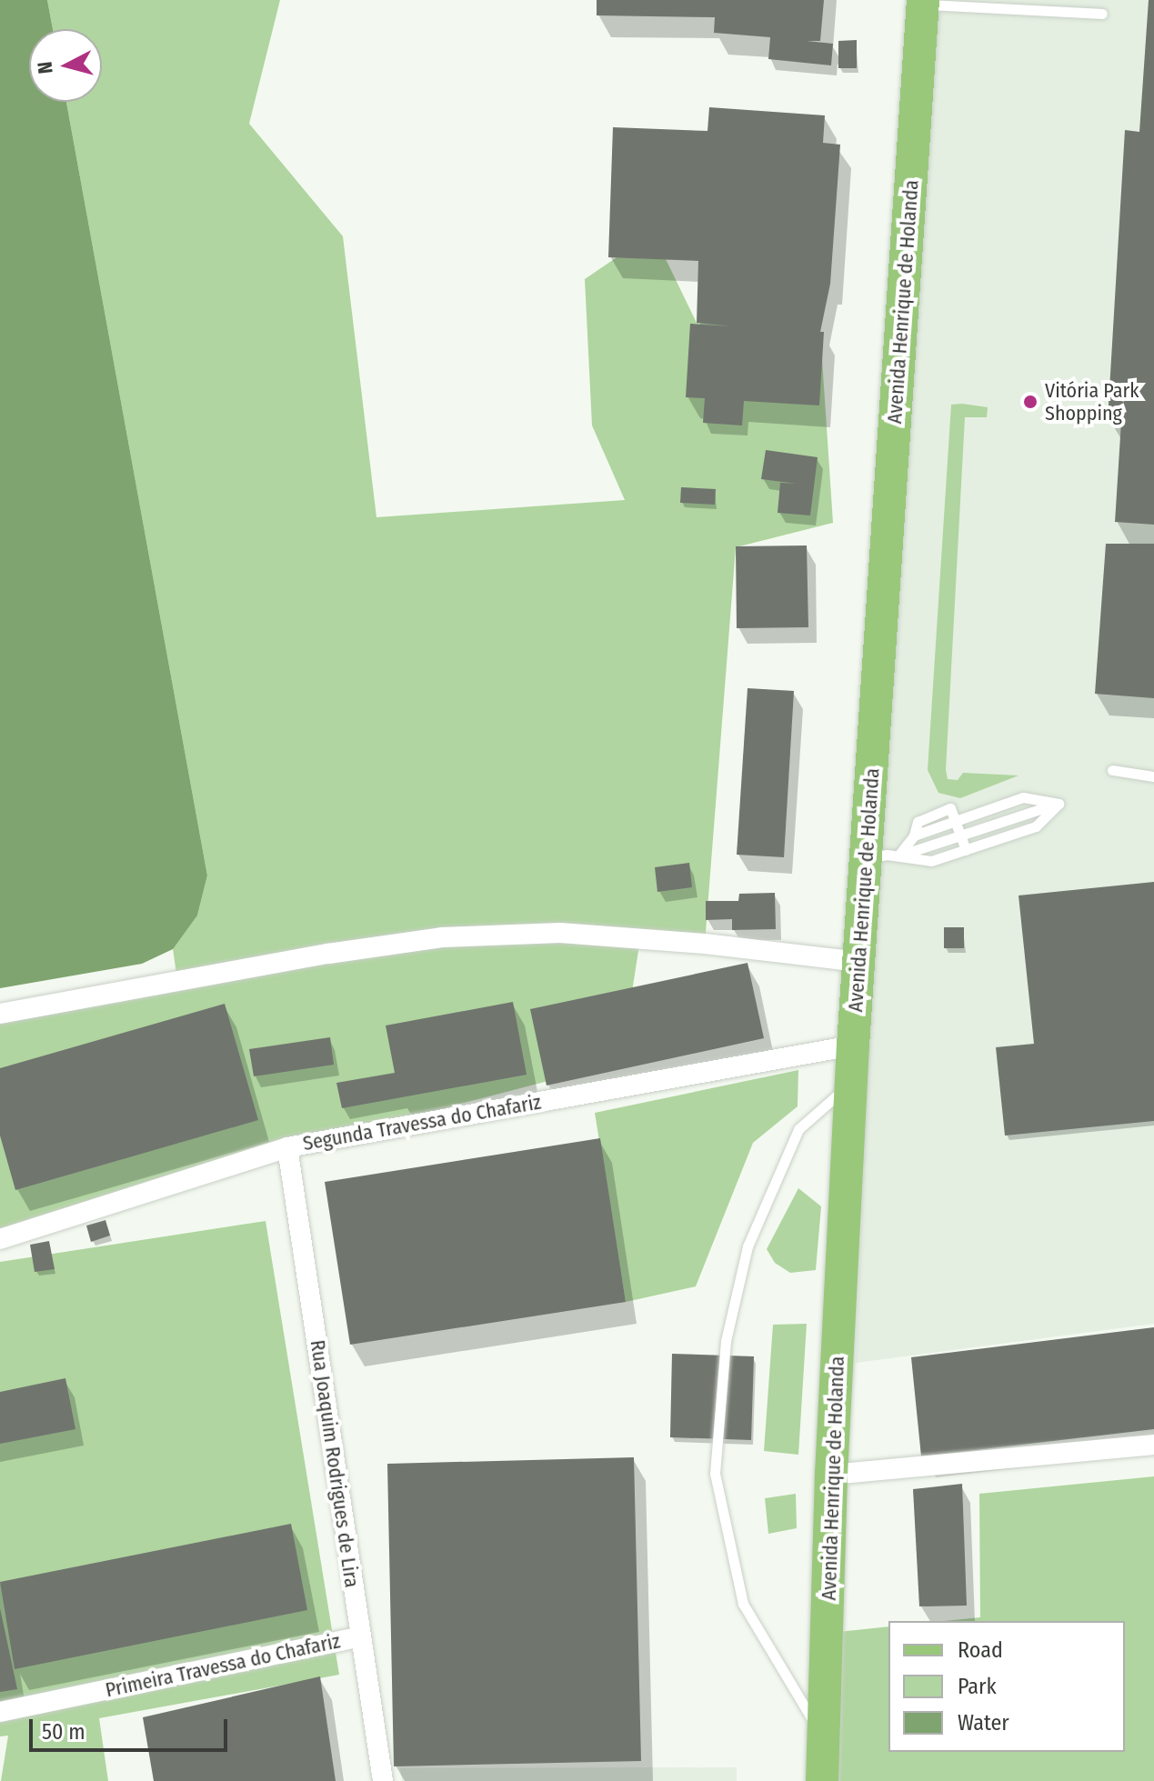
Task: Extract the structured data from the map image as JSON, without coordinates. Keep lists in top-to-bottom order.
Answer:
{
  "streets": {
    "main road": ["Avenida Henrique de Holanda"],
    "street": ["Segunda Travessa do Chafariz", "Rua Joaquim Rodrigues de Lira", "Primeira Travessa do Chafariz"]
  },
  "crossings": [
    ["Avenida Henrique de Holanda", "Segunda Travessa do Chafariz"],
    ["Segunda Travessa do Chafariz", "Rua Joaquim Rodrigues de Lira"],
    ["Rua Joaquim Rodrigues de Lira", "Primeira Travessa do Chafariz"]
  ],
  "places": ["Vitória Park Shopping"],
  "legend": ["Road", "Park", "Water"],
  "scale_bar": "50 m",
  "north": "left"
}
